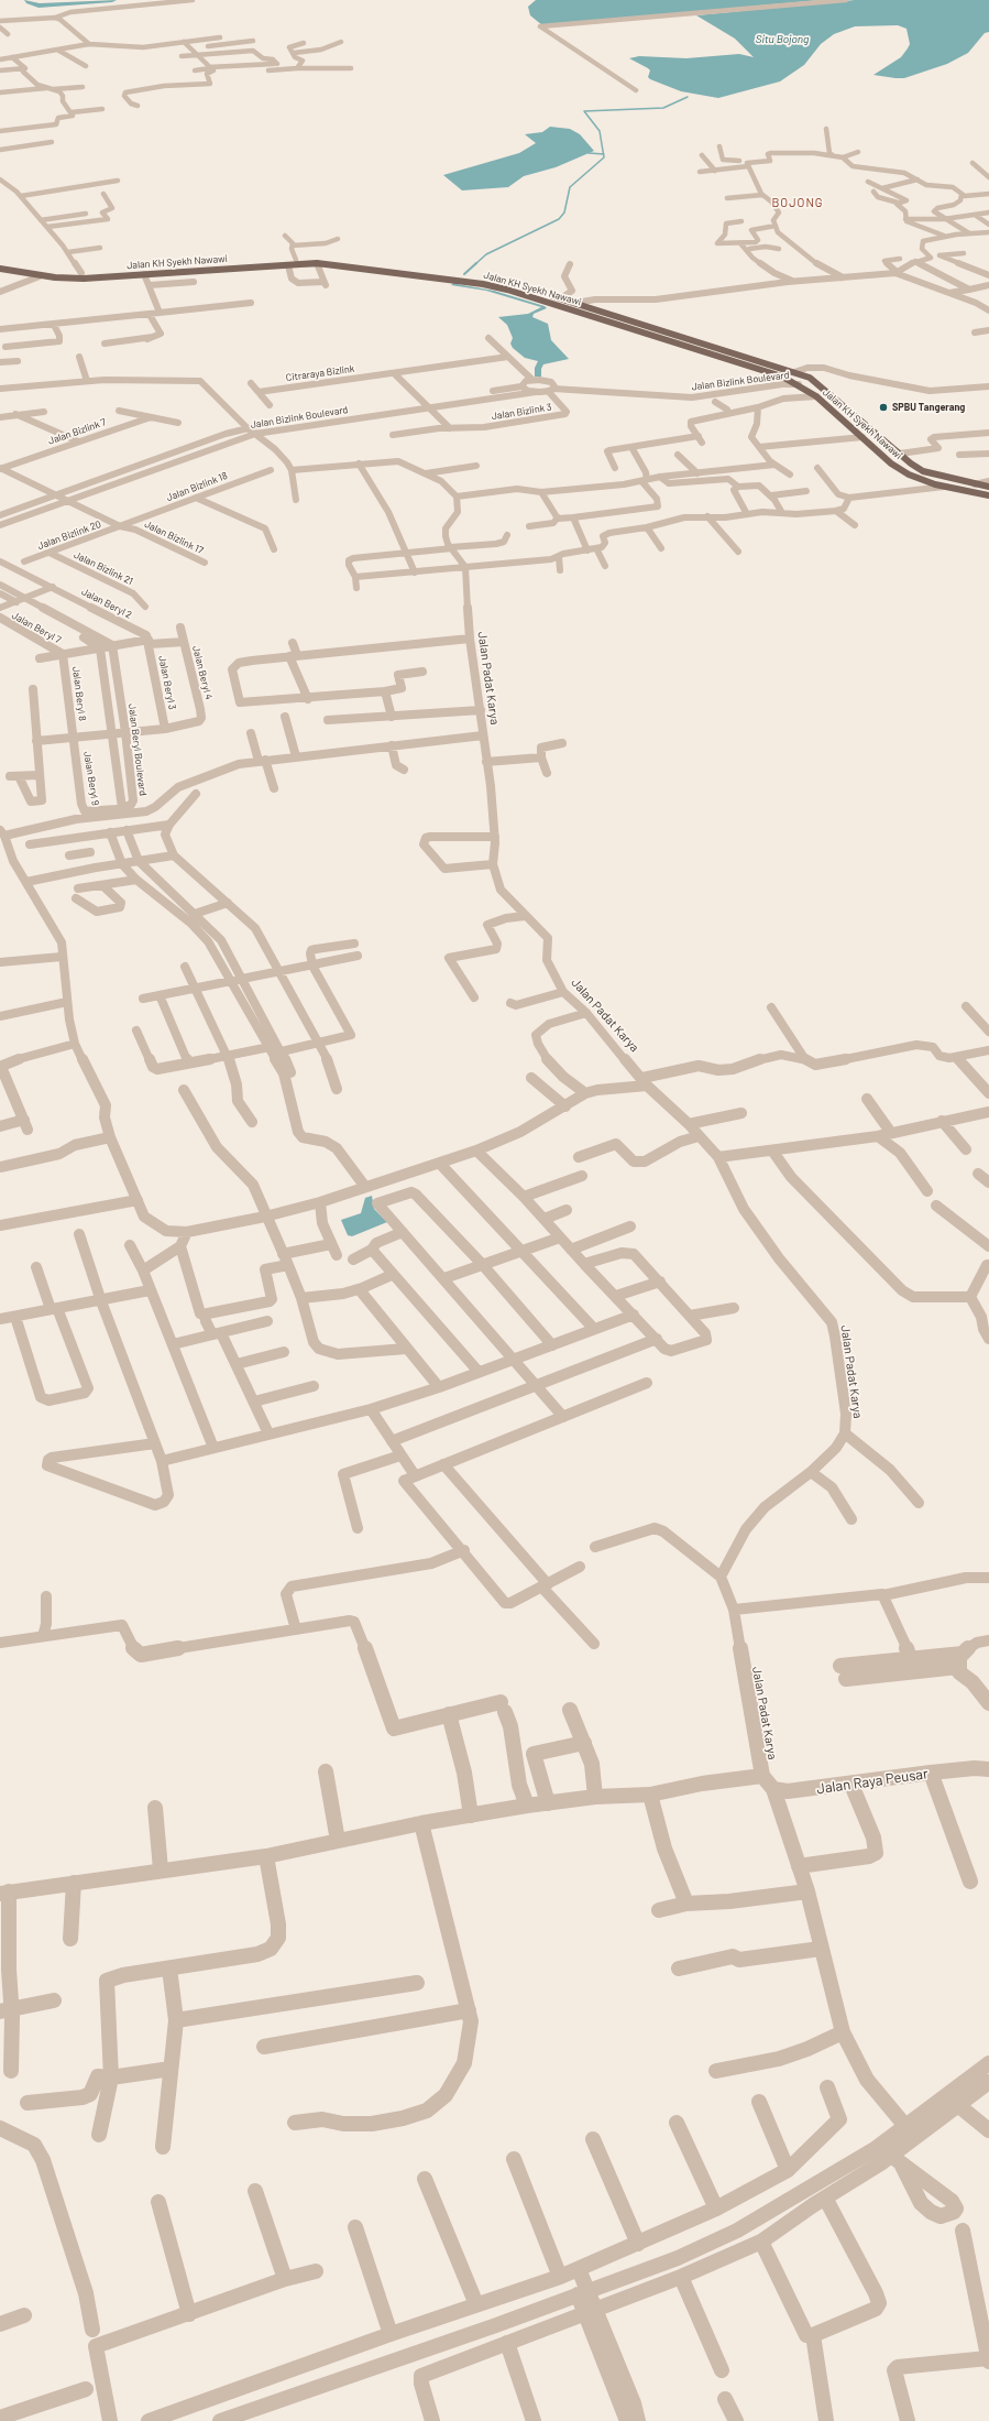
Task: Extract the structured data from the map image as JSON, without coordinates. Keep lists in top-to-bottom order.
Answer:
{
  "streets": {
    "main road": ["Jalan KH Syekh Nawawi"],
    "street": [
      "Citraraya Bizlink",
      "Jalan Bizlink Boulevard",
      "Jalan Bizlink 3",
      "Jalan Bizlink 7",
      "Jalan Bizlink 18",
      "Jalan Bizlink 20",
      "Jalan Bizlink 17",
      "Jalan Bizlink 21",
      "Jalan Beryl 2",
      "Jalan Beryl 7",
      "Jalan Beryl 4",
      "Jalan Padat Karya",
      "Jalan Beryl 3",
      "Jalan Beryl 8",
      "Jalan Beryl Boulevard",
      "Jalan Beryl 9",
      "Jalan Raya Peusar"
    ]
  },
  "crossings": [
    ["Jalan KH Syekh Nawawi", "Jalan Bizlink Boulevard"],
    ["Jalan Bizlink Boulevard", "Jalan Bizlink 3"],
    ["Jalan Bizlink Boulevard", "Jalan Bizlink 17"],
    ["Jalan Bizlink 18", "Jalan Bizlink 20"],
    ["Jalan Bizlink 18", "Jalan Bizlink 17"],
    ["Jalan Bizlink 20", "Jalan Bizlink 17"],
    ["Jalan Bizlink 20", "Jalan Bizlink 21"],
    ["Jalan Beryl 2", "Jalan Beryl 3"],
    ["Jalan Beryl 7", "Jalan Beryl 8"],
    ["Jalan Beryl 4", "Jalan Beryl 3"],
    ["Jalan Beryl 8", "Jalan Beryl 9"],
    ["Jalan Beryl Boulevard", "Jalan Beryl 9"]
  ],
  "districts": ["BOJONG"],
  "water": ["Situ Bojong"],
  "places": ["SPBU Tangerang"]
}
